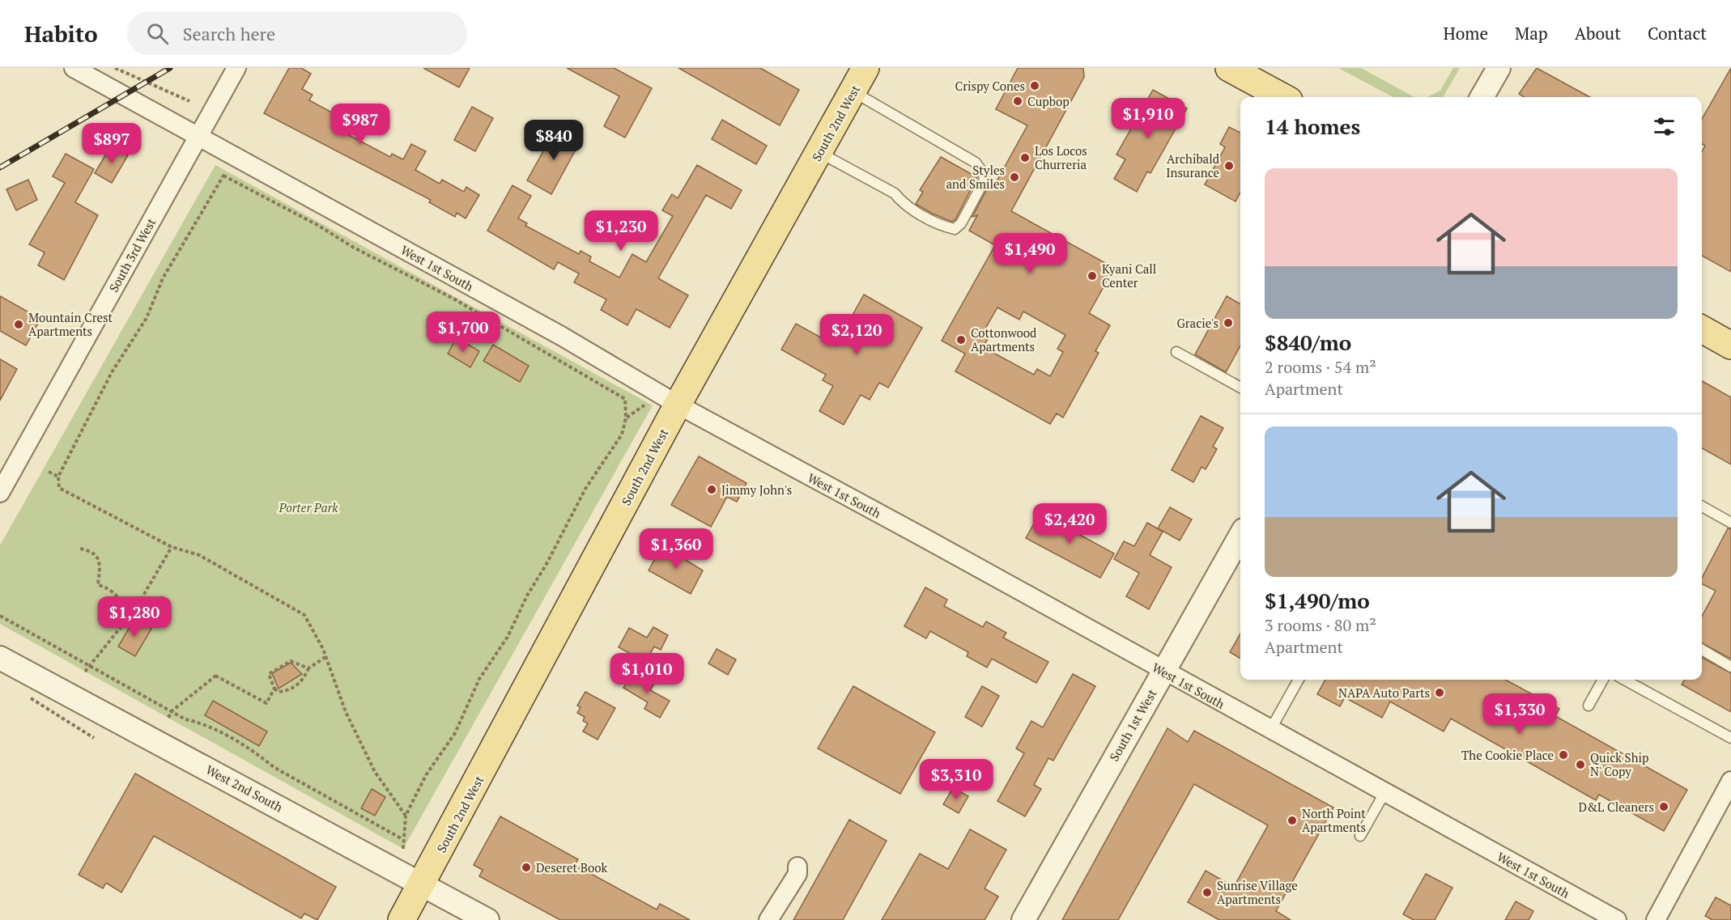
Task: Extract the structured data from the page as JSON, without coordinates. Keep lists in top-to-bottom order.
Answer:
{
  "streets": {
    "main road": ["South 2nd West"],
    "street": [
      "South 3rd West",
      "West 1st South",
      "South 1st West",
      "West 2nd South"
    ]
  },
  "crossings": [
    ["South 2nd West", "West 1st South"],
    ["South 2nd West", "West 2nd South"],
    ["South 3rd West", "West 1st South"],
    ["West 1st South", "South 1st West"]
  ],
  "parks": ["Porter Park"],
  "places": [
    "Crispy Cones",
    "Cupbop",
    "Los Locos Churreria",
    "Archibald Insurance",
    "Styles and Smiles",
    "Kyani Call Center",
    "Gracie's",
    "Mountain Crest Apartments",
    "Cottonwood Apartments",
    "Jimmy John's",
    "NAPA Auto Parts",
    "The Cookie Place",
    "Quick Ship N' Copy",
    "D&L Cleaners",
    "North Point Apartments",
    "Deseret Book",
    "Sunrise Village Apartments"
  ],
  "page": {
    "header": "Habito",
    "search": "Search here",
    "nav": [
      "Home",
      "Map",
      "About",
      "Contact"
    ],
    "heading": "14 homes",
    "price": [
      "$1,910",
      "$987",
      "$840",
      "$897",
      "$1,230",
      "$1,490",
      "$1,700",
      "$2,120",
      "$2,420",
      "$1,360",
      "$1,280",
      "$1,010",
      "$1,330",
      "$3,310"
    ],
    "list": [
      {
        "name": "$840/mo",
        "note": "2 rooms · 54 m² · Apartment"
      },
      {
        "name": "$1,490/mo",
        "note": "3 rooms · 80 m² · Apartment"
      }
    ]
  }
}
